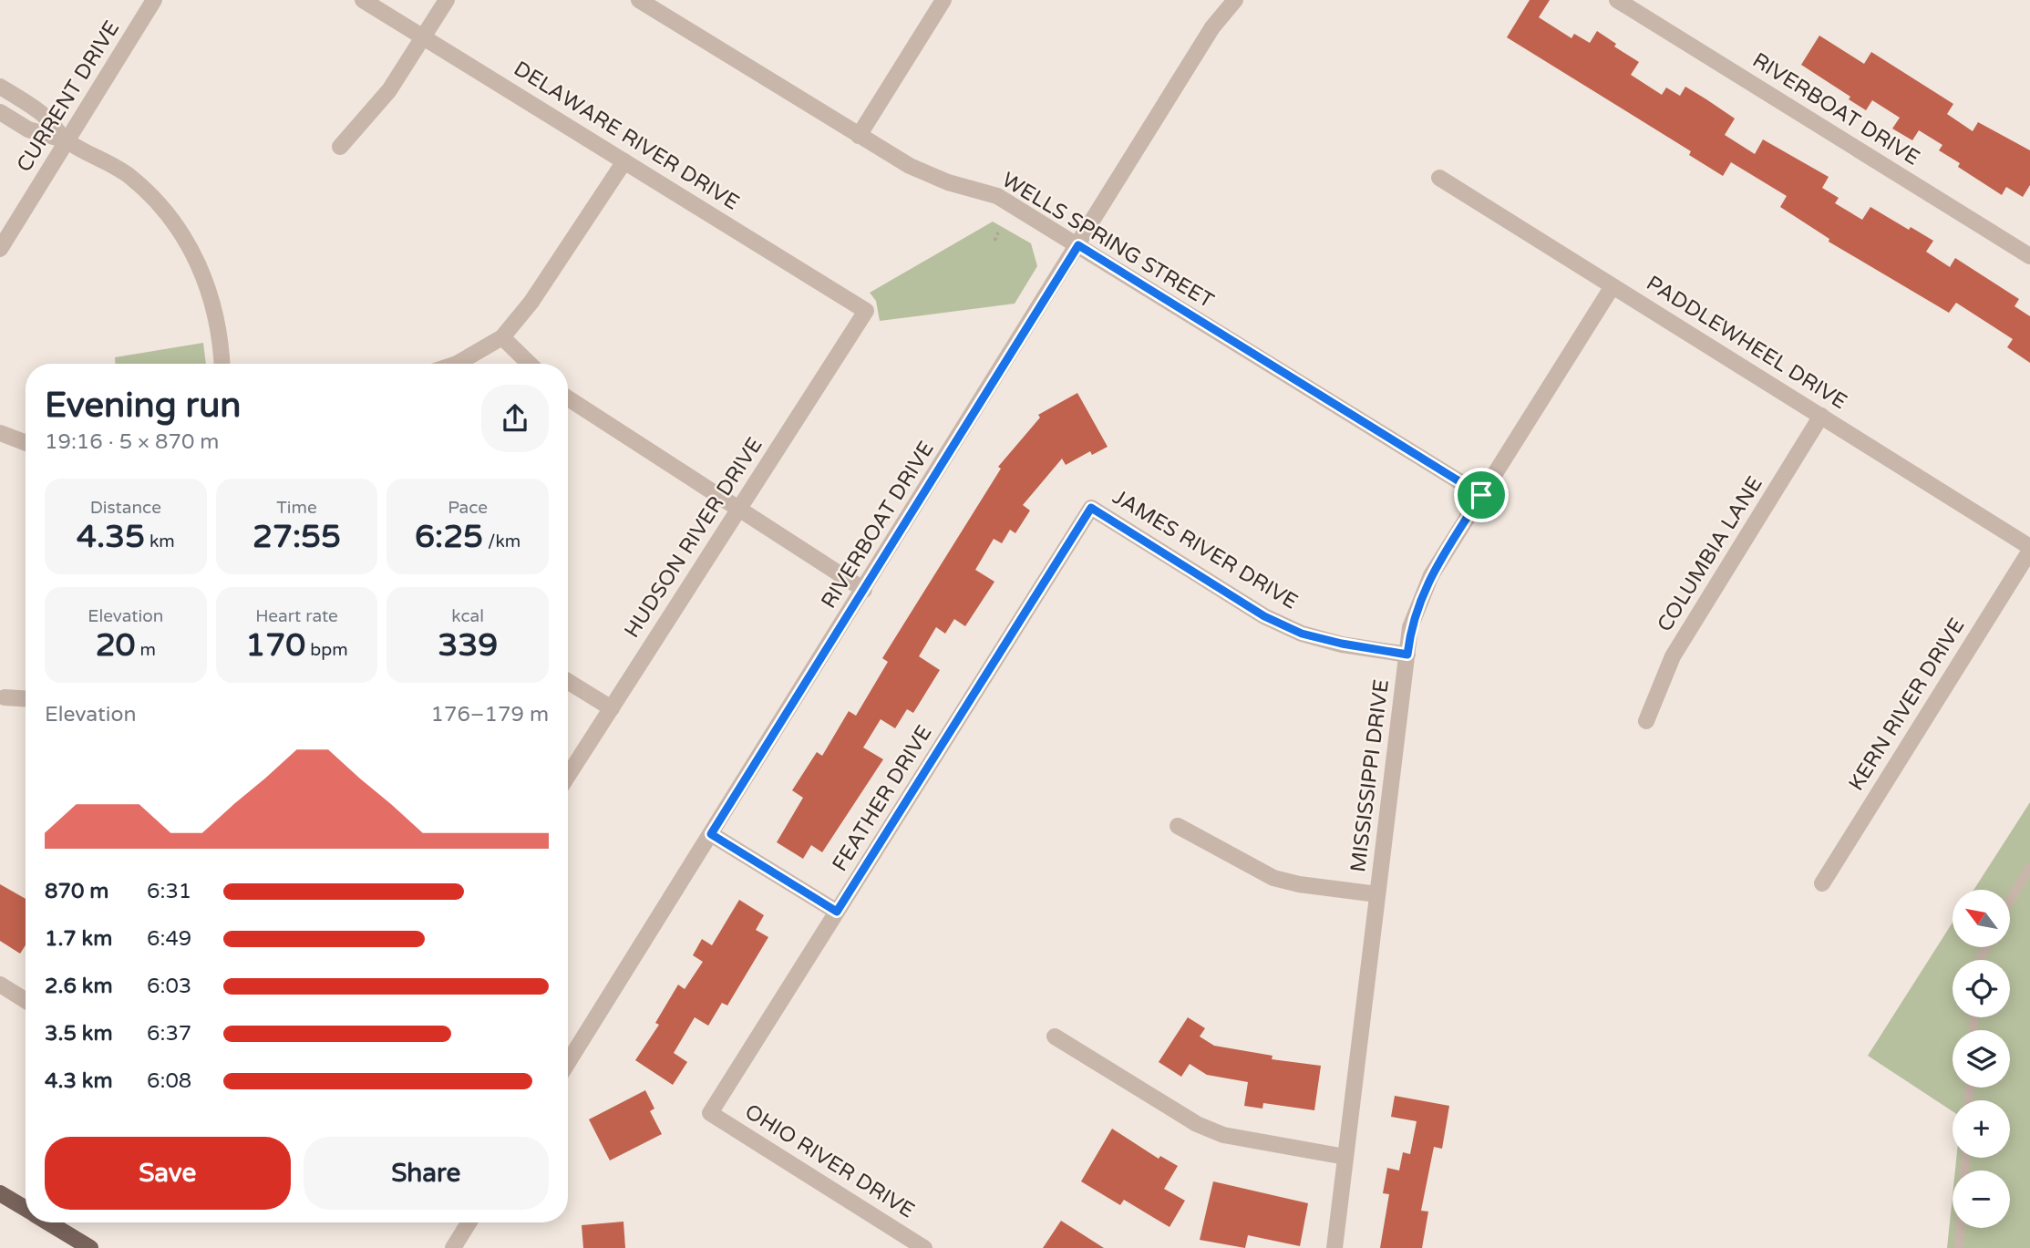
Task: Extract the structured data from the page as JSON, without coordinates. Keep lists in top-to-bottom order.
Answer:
{
  "streets": {
    "street": [
      "CURRENT DRIVE",
      "RIVERBOAT DRIVE",
      "DELAWARE RIVER DRIVE",
      "WELLS SPRING STREET",
      "PADDLEWHEEL DRIVE",
      "HUDSON RIVER DRIVE",
      "JAMES RIVER DRIVE",
      "COLUMBIA LANE",
      "KERN RIVER DRIVE",
      "MISSISSIPPI DRIVE",
      "FEATHER DRIVE",
      "OHIO RIVER DRIVE"
    ]
  },
  "crossings": [
    ["RIVERBOAT DRIVE", "WELLS SPRING STREET"],
    ["DELAWARE RIVER DRIVE", "HUDSON RIVER DRIVE"],
    ["WELLS SPRING STREET", "MISSISSIPPI DRIVE"],
    ["PADDLEWHEEL DRIVE", "COLUMBIA LANE"],
    ["PADDLEWHEEL DRIVE", "KERN RIVER DRIVE"],
    ["PADDLEWHEEL DRIVE", "MISSISSIPPI DRIVE"],
    ["JAMES RIVER DRIVE", "MISSISSIPPI DRIVE"],
    ["JAMES RIVER DRIVE", "FEATHER DRIVE"],
    ["FEATHER DRIVE", "OHIO RIVER DRIVE"]
  ],
  "north": "top left",
  "page": {
    "heading": ["Evening run", "19:16 · 5 × 870 m"],
    "stats": [
      ["Distance", "4.35 km"],
      ["Time", "27:55"],
      ["Pace", "6:25 /km"],
      ["Elevation", "20 m"],
      ["Heart rate", "170 bpm"],
      ["kcal", "339"]
    ],
    "chart": ["Elevation", "176–179 m"],
    "list": [
      {
        "name": "870 m",
        "note": "6:31"
      },
      {
        "name": "1.7 km",
        "note": "6:49"
      },
      {
        "name": "2.6 km",
        "note": "6:03"
      },
      {
        "name": "3.5 km",
        "note": "6:37"
      },
      {
        "name": "4.3 km",
        "note": "6:08"
      }
    ],
    "map_buttons": ["+", "−"],
    "buttons": ["Save", "Share"]
  }
}
